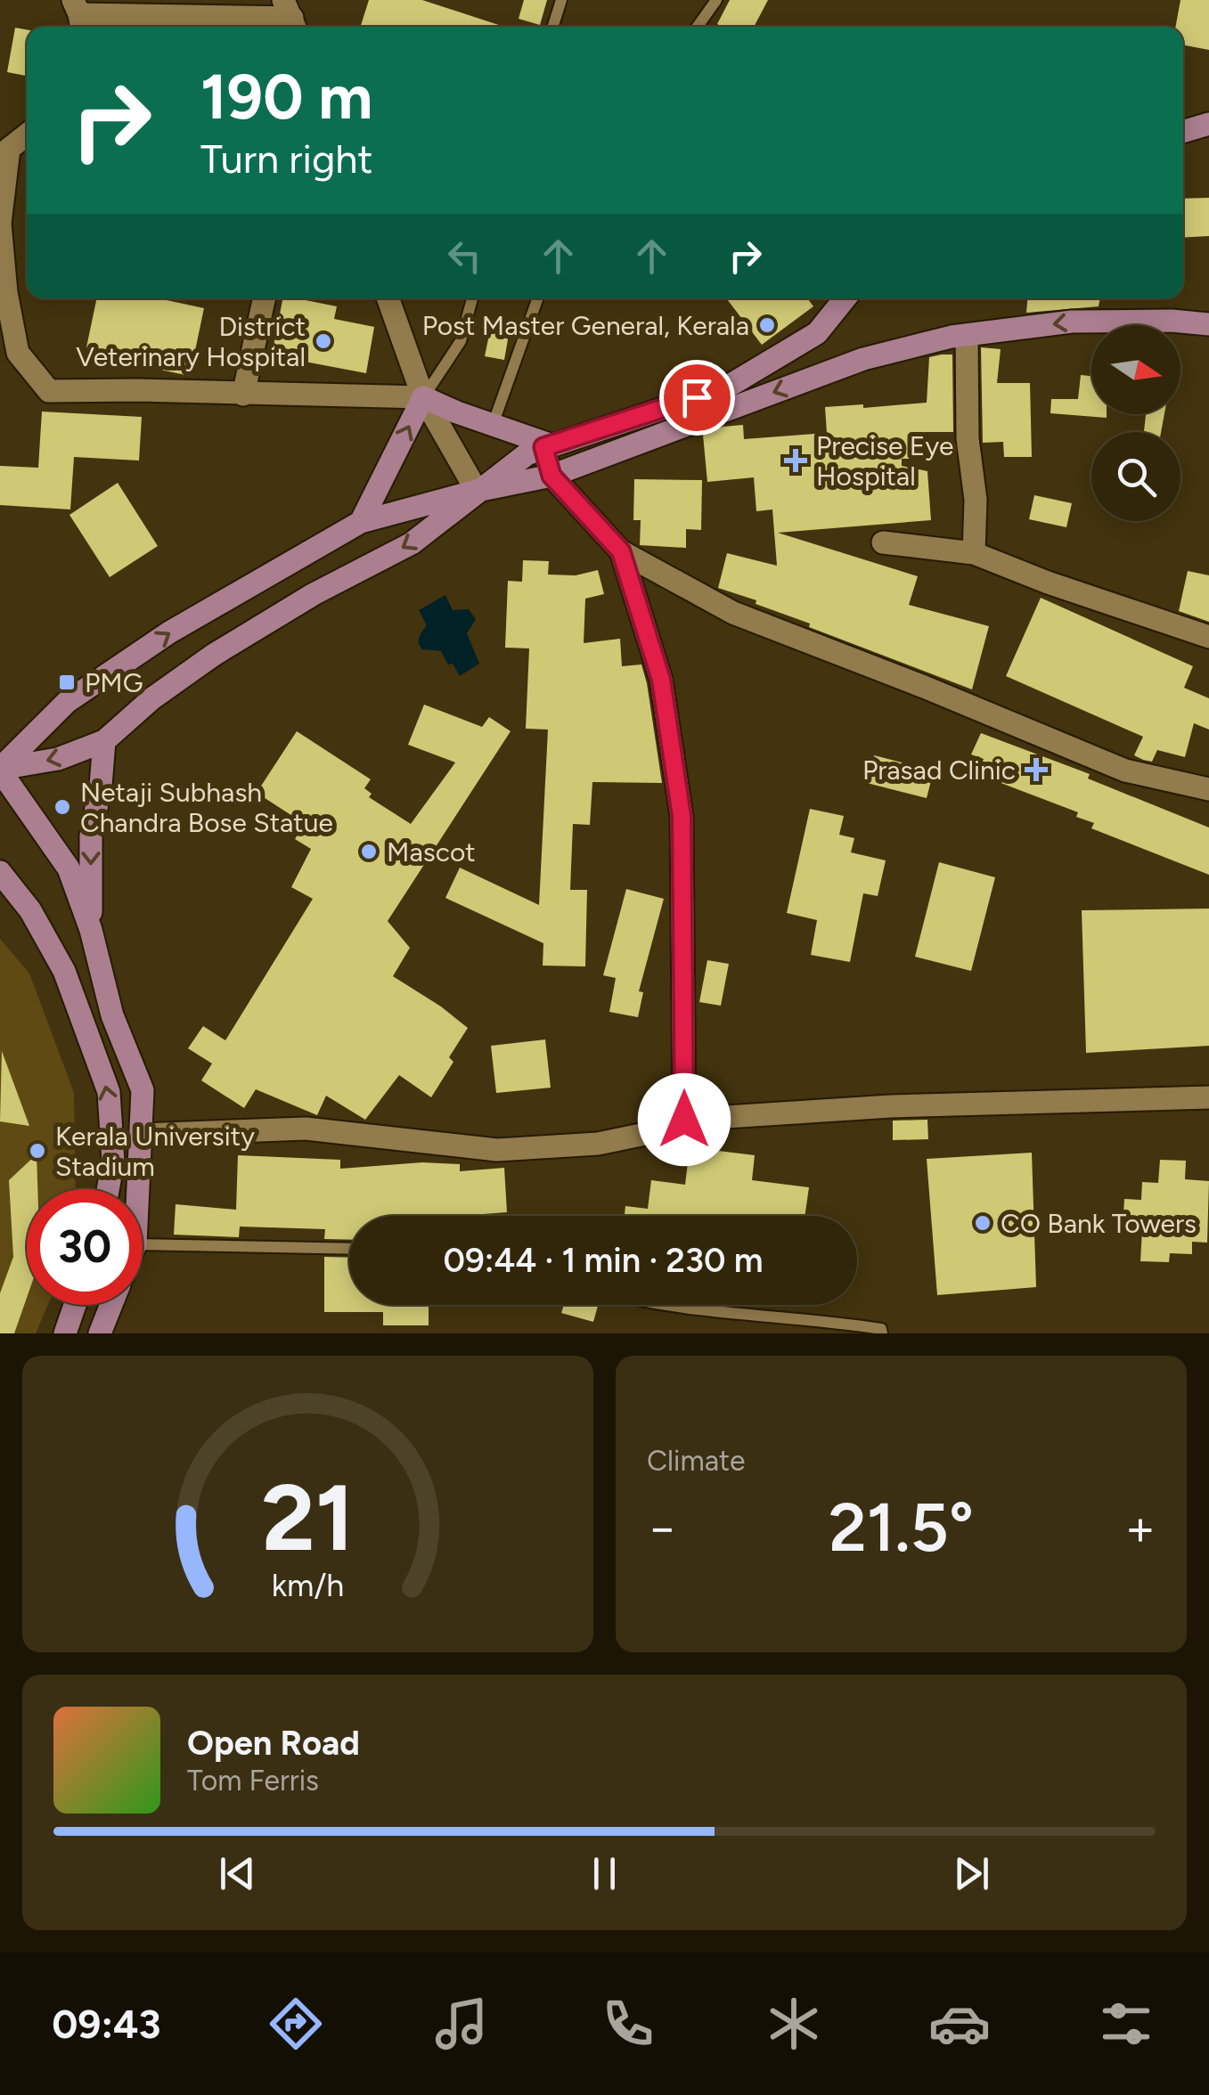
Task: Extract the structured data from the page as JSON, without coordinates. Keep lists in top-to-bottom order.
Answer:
{
  "places": {
    "other": [
      "Post Master General, Kerala",
      "District Veterinary Hospital",
      "Netaji Subhash Chandra Bose Statue",
      "Mascot",
      "Kerala University Stadium",
      "CO Bank Towers"
    ],
    "health": ["Precise Eye Hospital", "Prasad Clinic"],
    "transit": ["PMG"]
  },
  "north": "right",
  "page": {
    "turn": ["190 m", "Turn right"],
    "limit": "30",
    "trip": "09:44 · 1 min · 230 m",
    "tile": "Climate",
    "heat": ["−", "21.5°", "+"],
    "song": ["Open Road", "Tom Ferris"],
    "tabs": "09:43",
    "gauge": ["21", "km/h"]
  }
}
